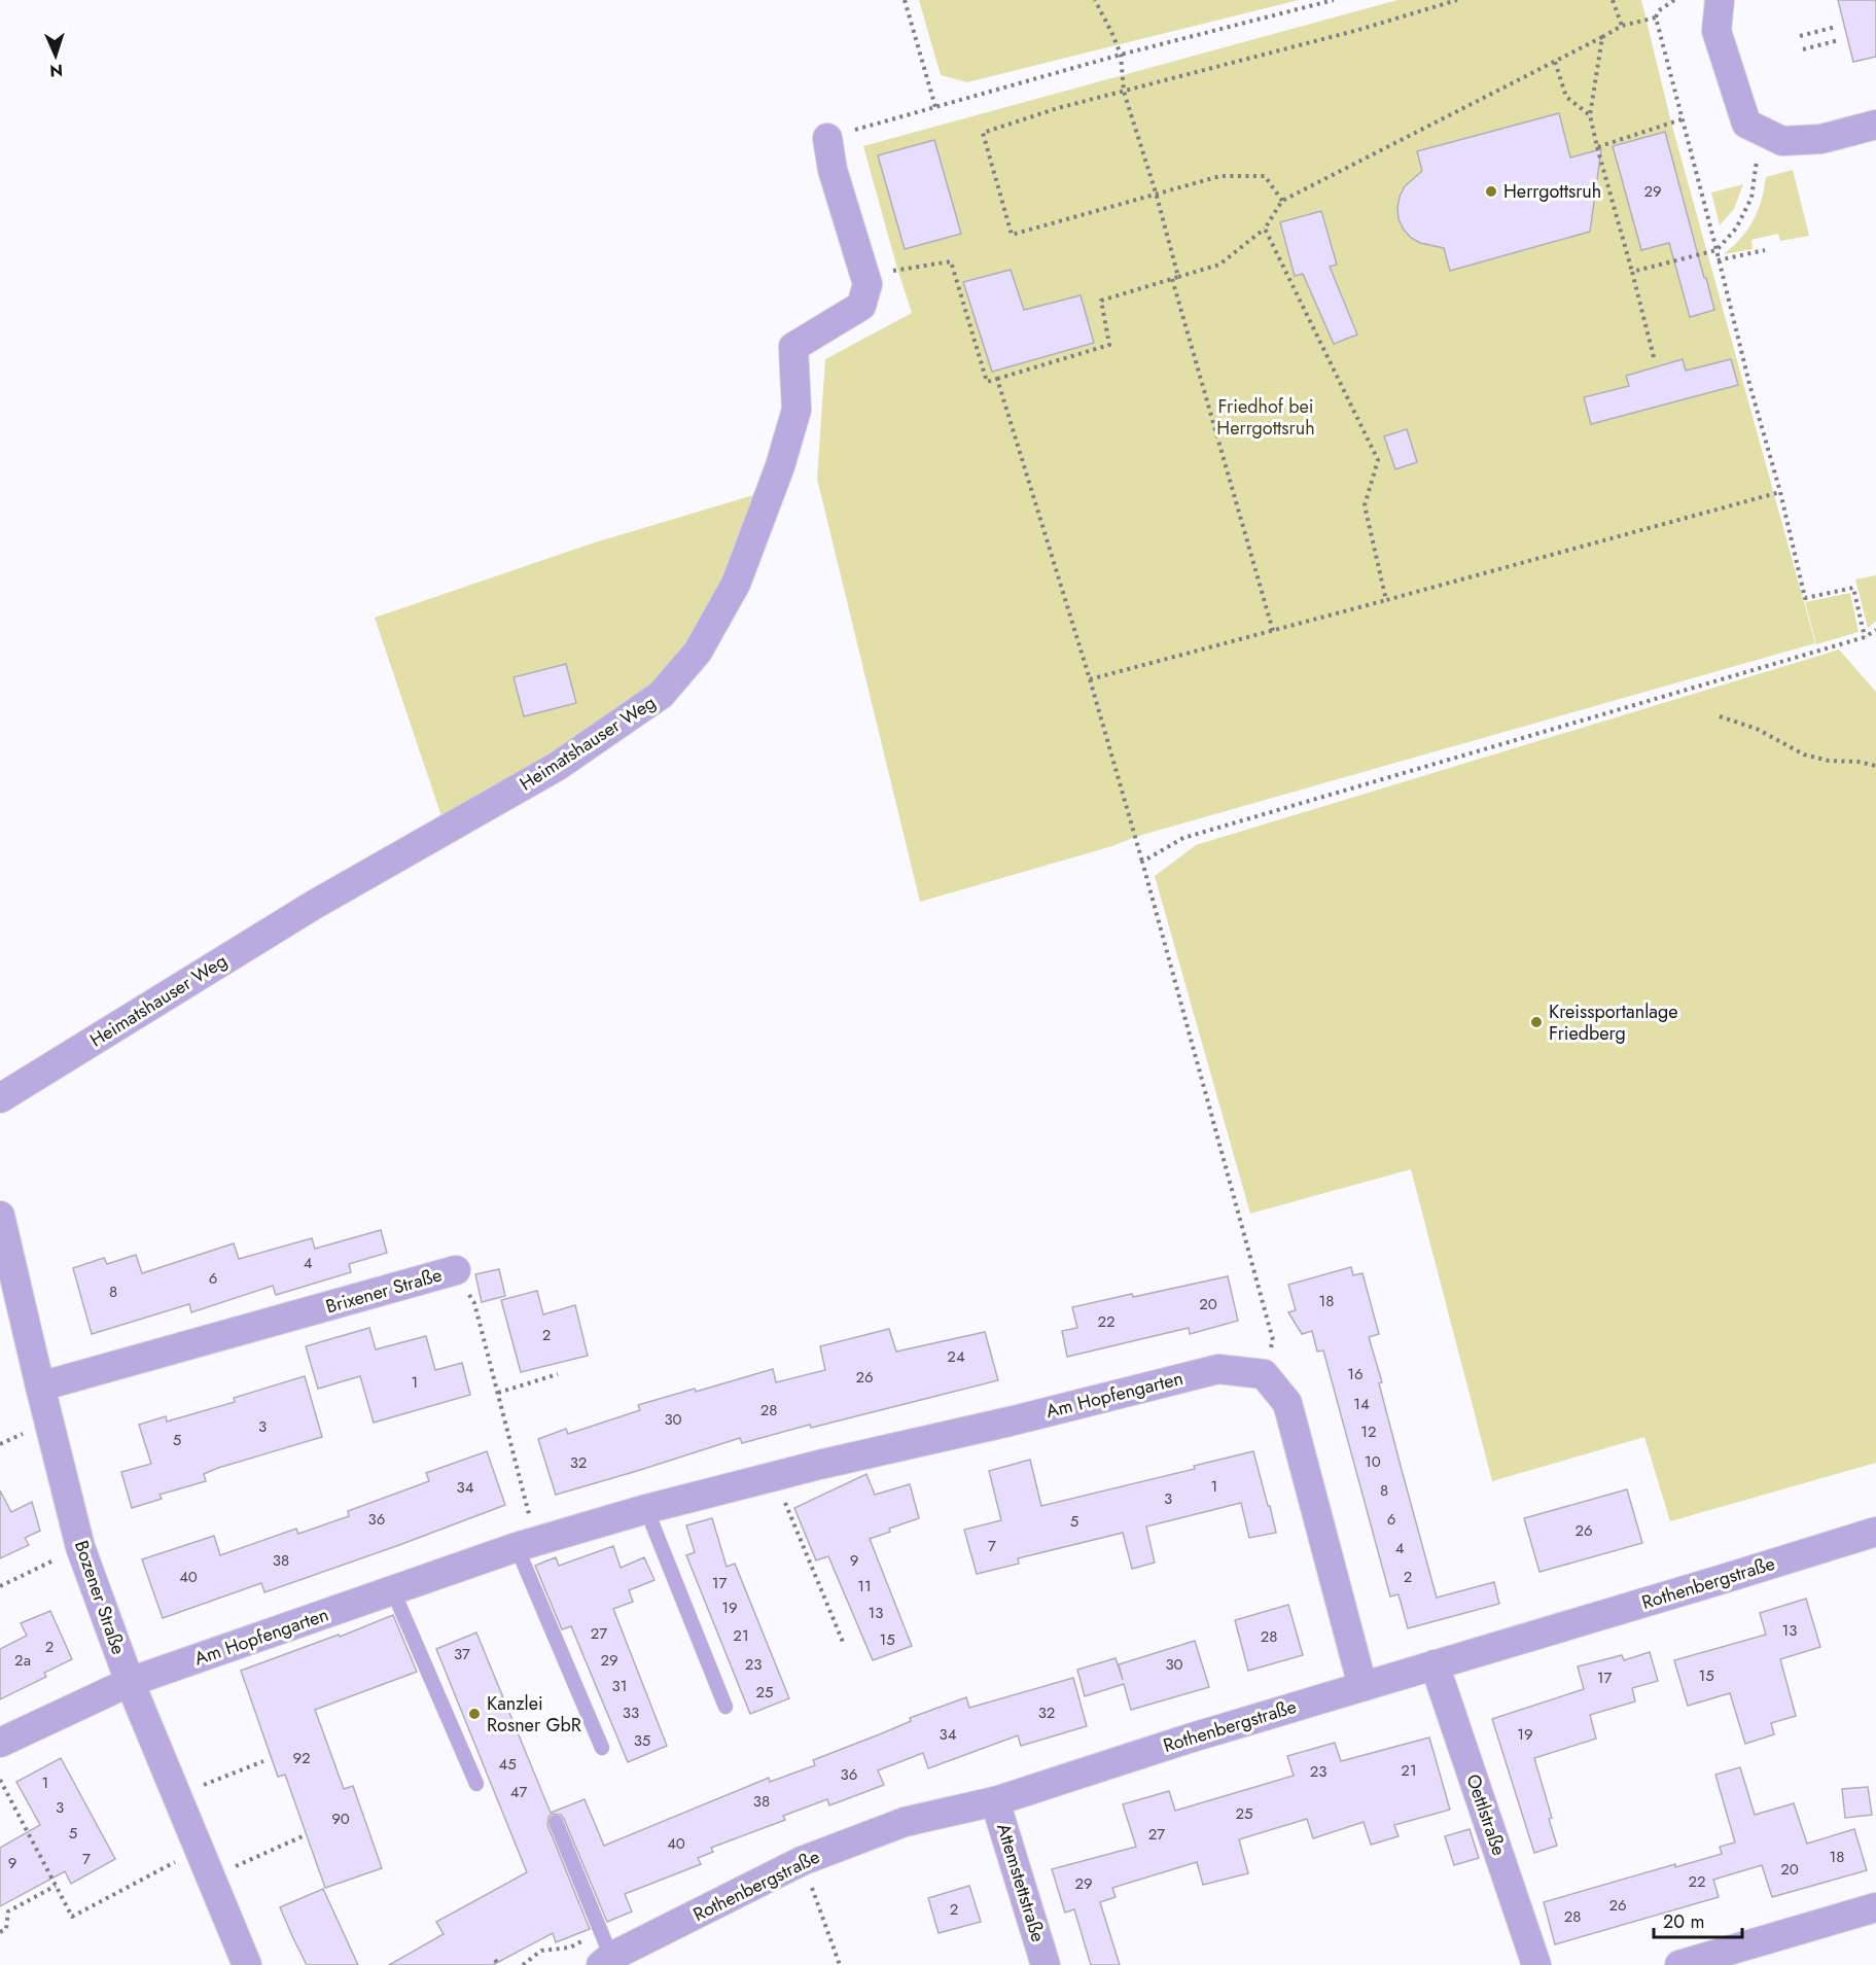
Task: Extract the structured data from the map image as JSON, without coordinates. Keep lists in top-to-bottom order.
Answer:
{
  "streets": {
    "street": [
      "Heimatshauser Weg",
      "Brixener Straße",
      "Am Hopfengarten",
      "Rothenbergstraße",
      "Bozener Straße",
      "Oettlstraße",
      "Attemstettstraße"
    ]
  },
  "crossings": [
    ["Brixener Straße", "Am Hopfengarten"],
    ["Brixener Straße", "Bozener Straße"],
    ["Am Hopfengarten", "Bozener Straße"],
    ["Rothenbergstraße", "Oettlstraße"],
    ["Rothenbergstraße", "Attemstettstraße"]
  ],
  "parks": ["Friedhof bei Herrgottsruh"],
  "places": ["Herrgottsruh", "Kreissportanlage Friedberg", "Kanzlei Rosner GbR"],
  "house_numbers": [
    "29",
    "4",
    "6",
    "8",
    "18",
    "20",
    "22",
    "2",
    "24",
    "16",
    "26",
    "1",
    "14",
    "28",
    "30",
    "3",
    "12",
    "5",
    "10",
    "32",
    "1",
    "34",
    "8",
    "3",
    "36",
    "6",
    "5",
    "26",
    "7",
    "4",
    "38",
    "9",
    "40",
    "2",
    "17",
    "11",
    "19",
    "13",
    "13",
    "27",
    "21",
    "28",
    "15",
    "2",
    "37",
    "2a",
    "29",
    "23",
    "30",
    "15",
    "17",
    "31",
    "25",
    "33",
    "32",
    "34",
    "19",
    "35",
    "92",
    "45",
    "21",
    "23",
    "36",
    "1",
    "47",
    "38",
    "3",
    "25",
    "90",
    "5",
    "27",
    "40",
    "18",
    "7",
    "9",
    "20",
    "22",
    "29",
    "26",
    "2",
    "28"
  ],
  "scale_bar": "20 m",
  "north": "bottom"
}
